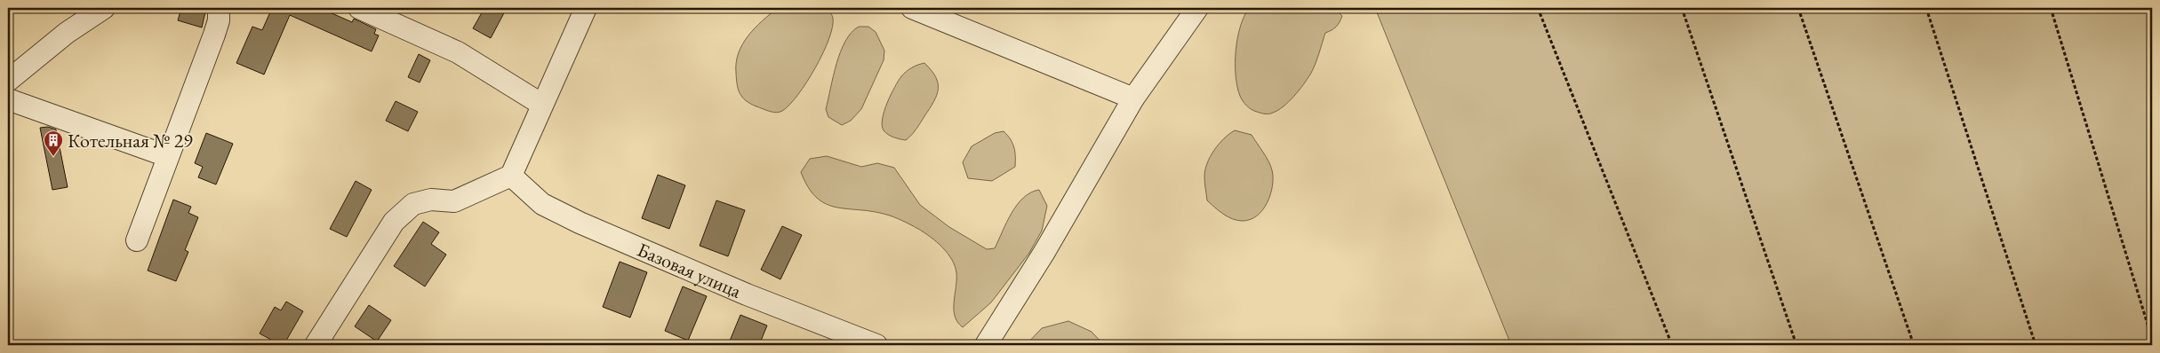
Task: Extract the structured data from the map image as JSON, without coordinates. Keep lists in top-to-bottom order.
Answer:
{
  "streets": {
    "street": ["Базовая улица"]
  },
  "places": {
    "building": ["Котельная № 29"]
  }
}
